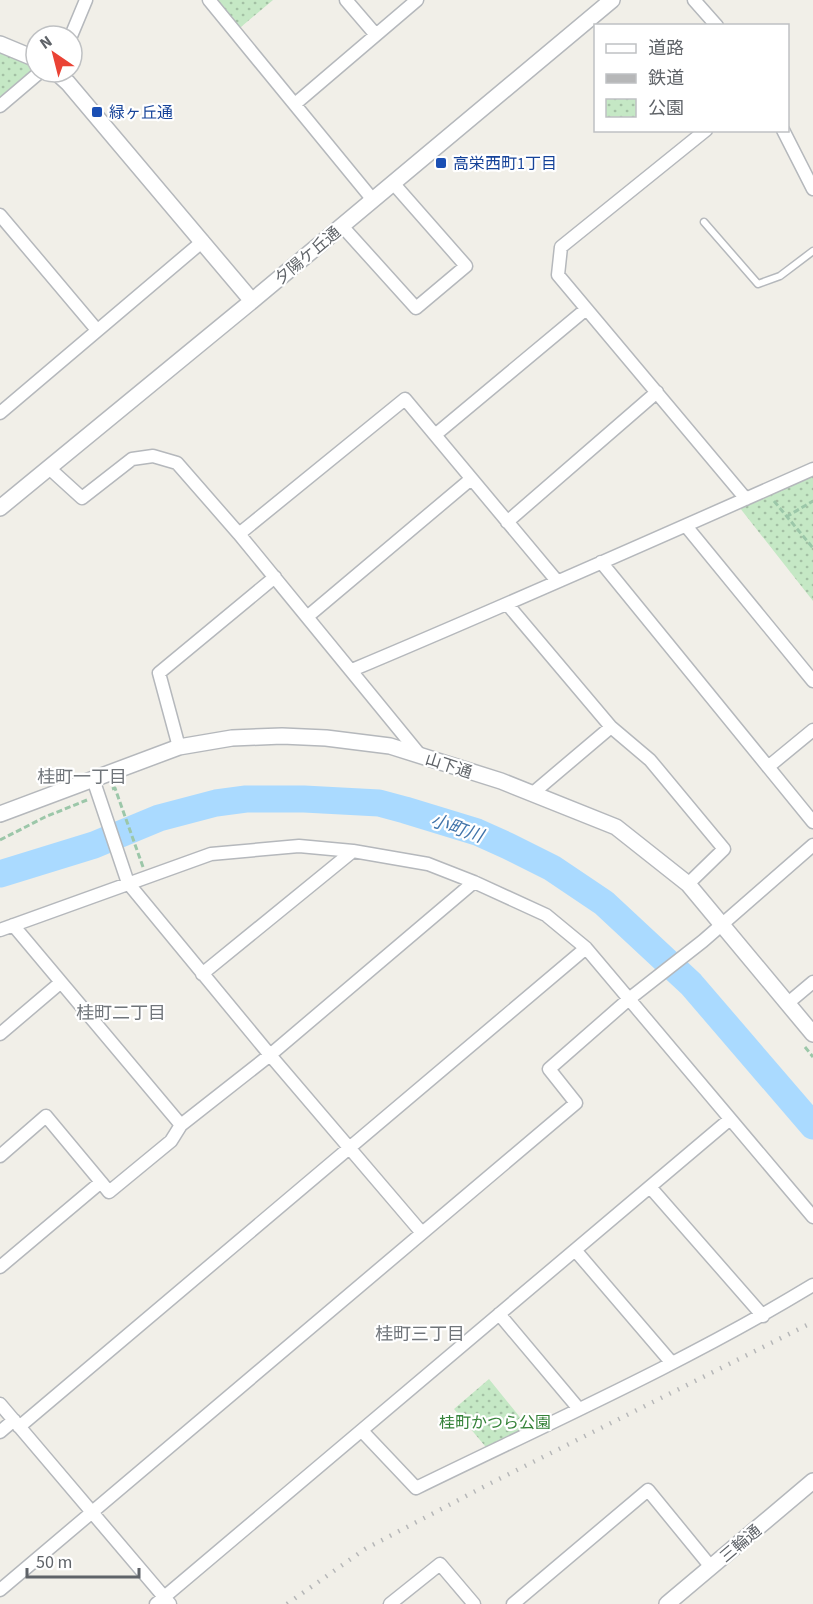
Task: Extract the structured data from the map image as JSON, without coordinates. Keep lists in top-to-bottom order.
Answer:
{
  "streets": {
    "street": ["夕陽ケ丘通", "山下通", "三輪通"]
  },
  "districts": ["桂町一丁目", "桂町二丁目", "桂町三丁目"],
  "water": ["小町川"],
  "parks": ["桂町かつら公園"],
  "places": {
    "transit": ["緑ヶ丘通", "高栄西町1丁目"]
  },
  "legend": ["道路", "鉄道", "公園"],
  "scale_bar": "50 m",
  "north": "top left"
}
